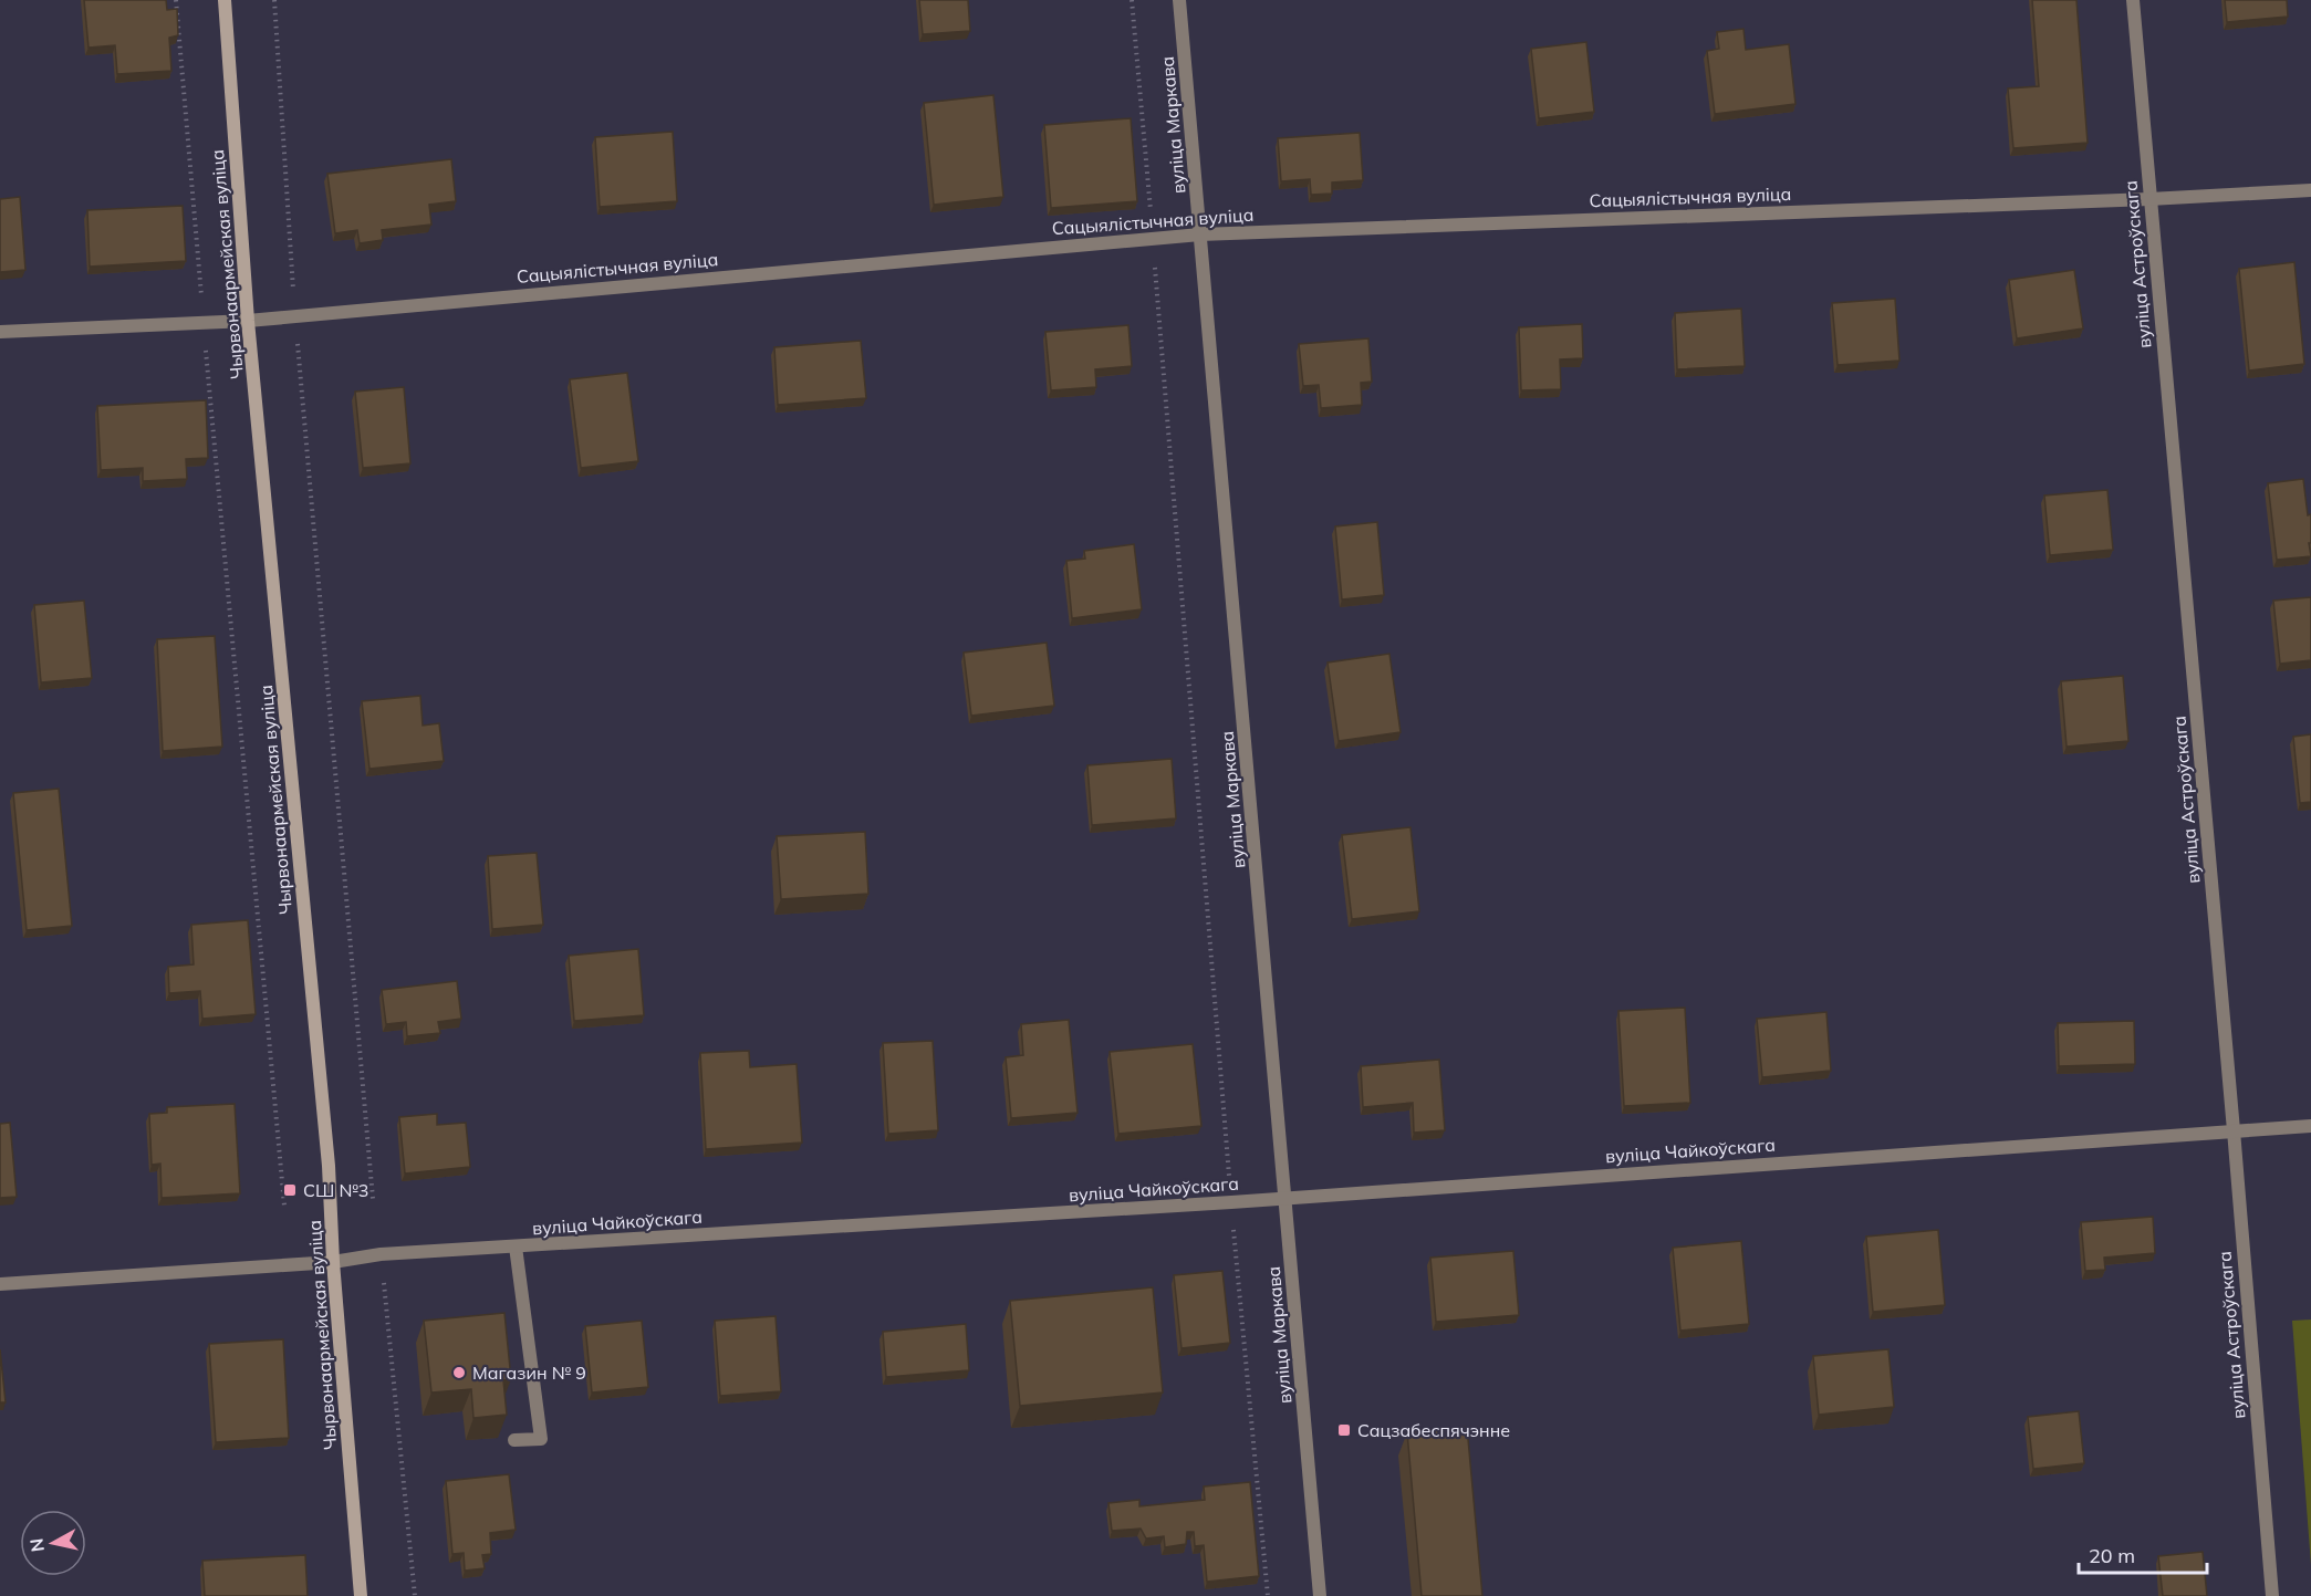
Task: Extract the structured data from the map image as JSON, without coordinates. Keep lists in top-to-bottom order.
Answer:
{
  "streets": {
    "main road": ["Чырвонаармейская вуліца"],
    "street": [
      "вуліца Маркава",
      "Сацыялістычная вуліца",
      "вуліца Астроўскага",
      "вуліца Чайкоўскага"
    ]
  },
  "crossings": [
    ["вуліца Маркава", "Сацыялістычная вуліца"],
    ["вуліца Маркава", "вуліца Чайкоўскага"],
    ["Сацыялістычная вуліца", "Чырвонаармейская вуліца"],
    ["Сацыялістычная вуліца", "вуліца Астроўскага"],
    ["Чырвонаармейская вуліца", "вуліца Чайкоўскага"],
    ["вуліца Астроўскага", "вуліца Чайкоўскага"]
  ],
  "places": {
    "transit": ["СШ №3", "Сацзабеспячэнне"],
    "other": ["Магазин № 9"]
  },
  "scale_bar": "20 m",
  "north": "left"
}
